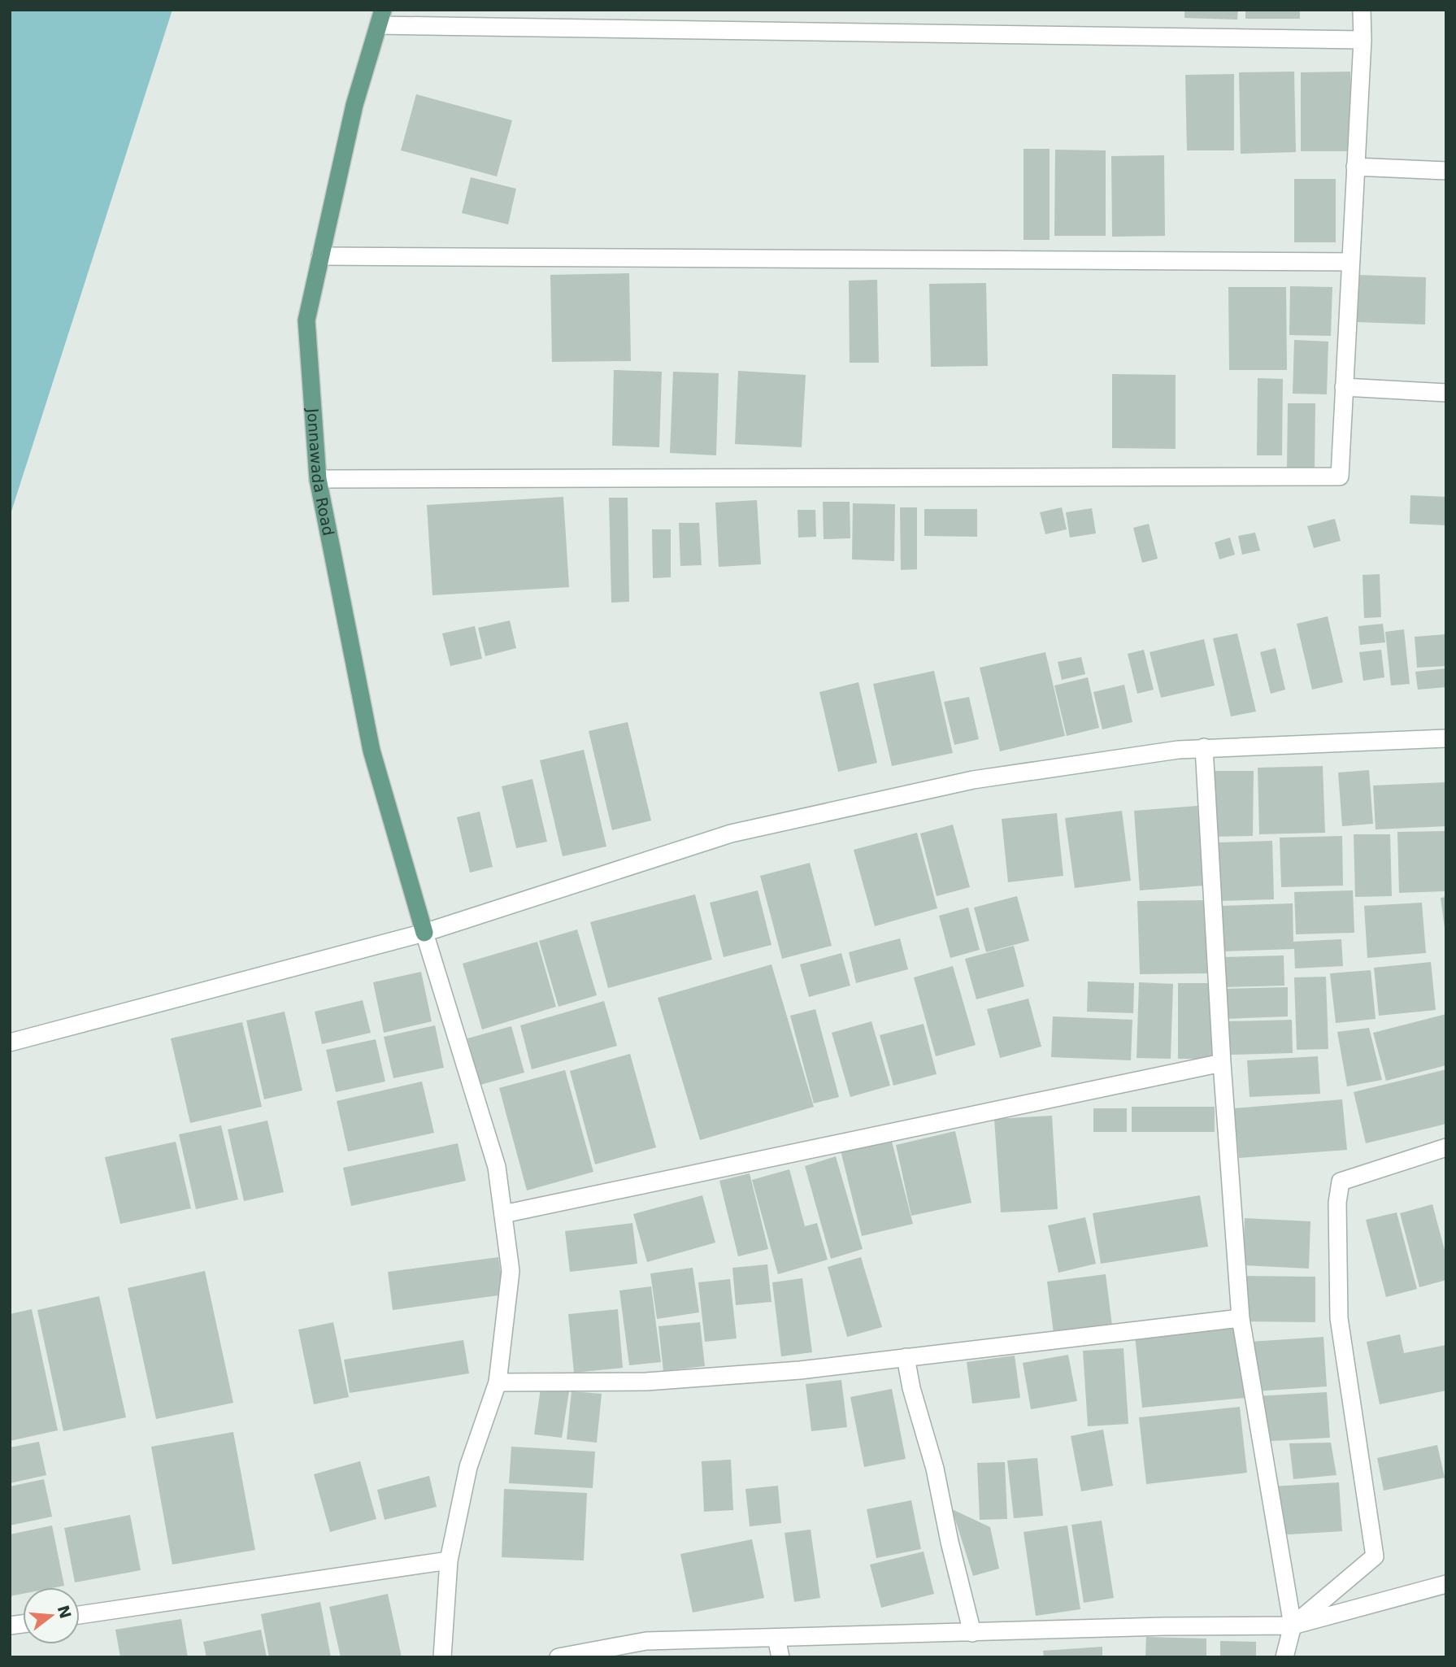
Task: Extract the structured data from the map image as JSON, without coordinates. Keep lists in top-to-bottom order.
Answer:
{
  "streets": {
    "main road": ["Jonnawada Road"]
  },
  "north": "right"
}
